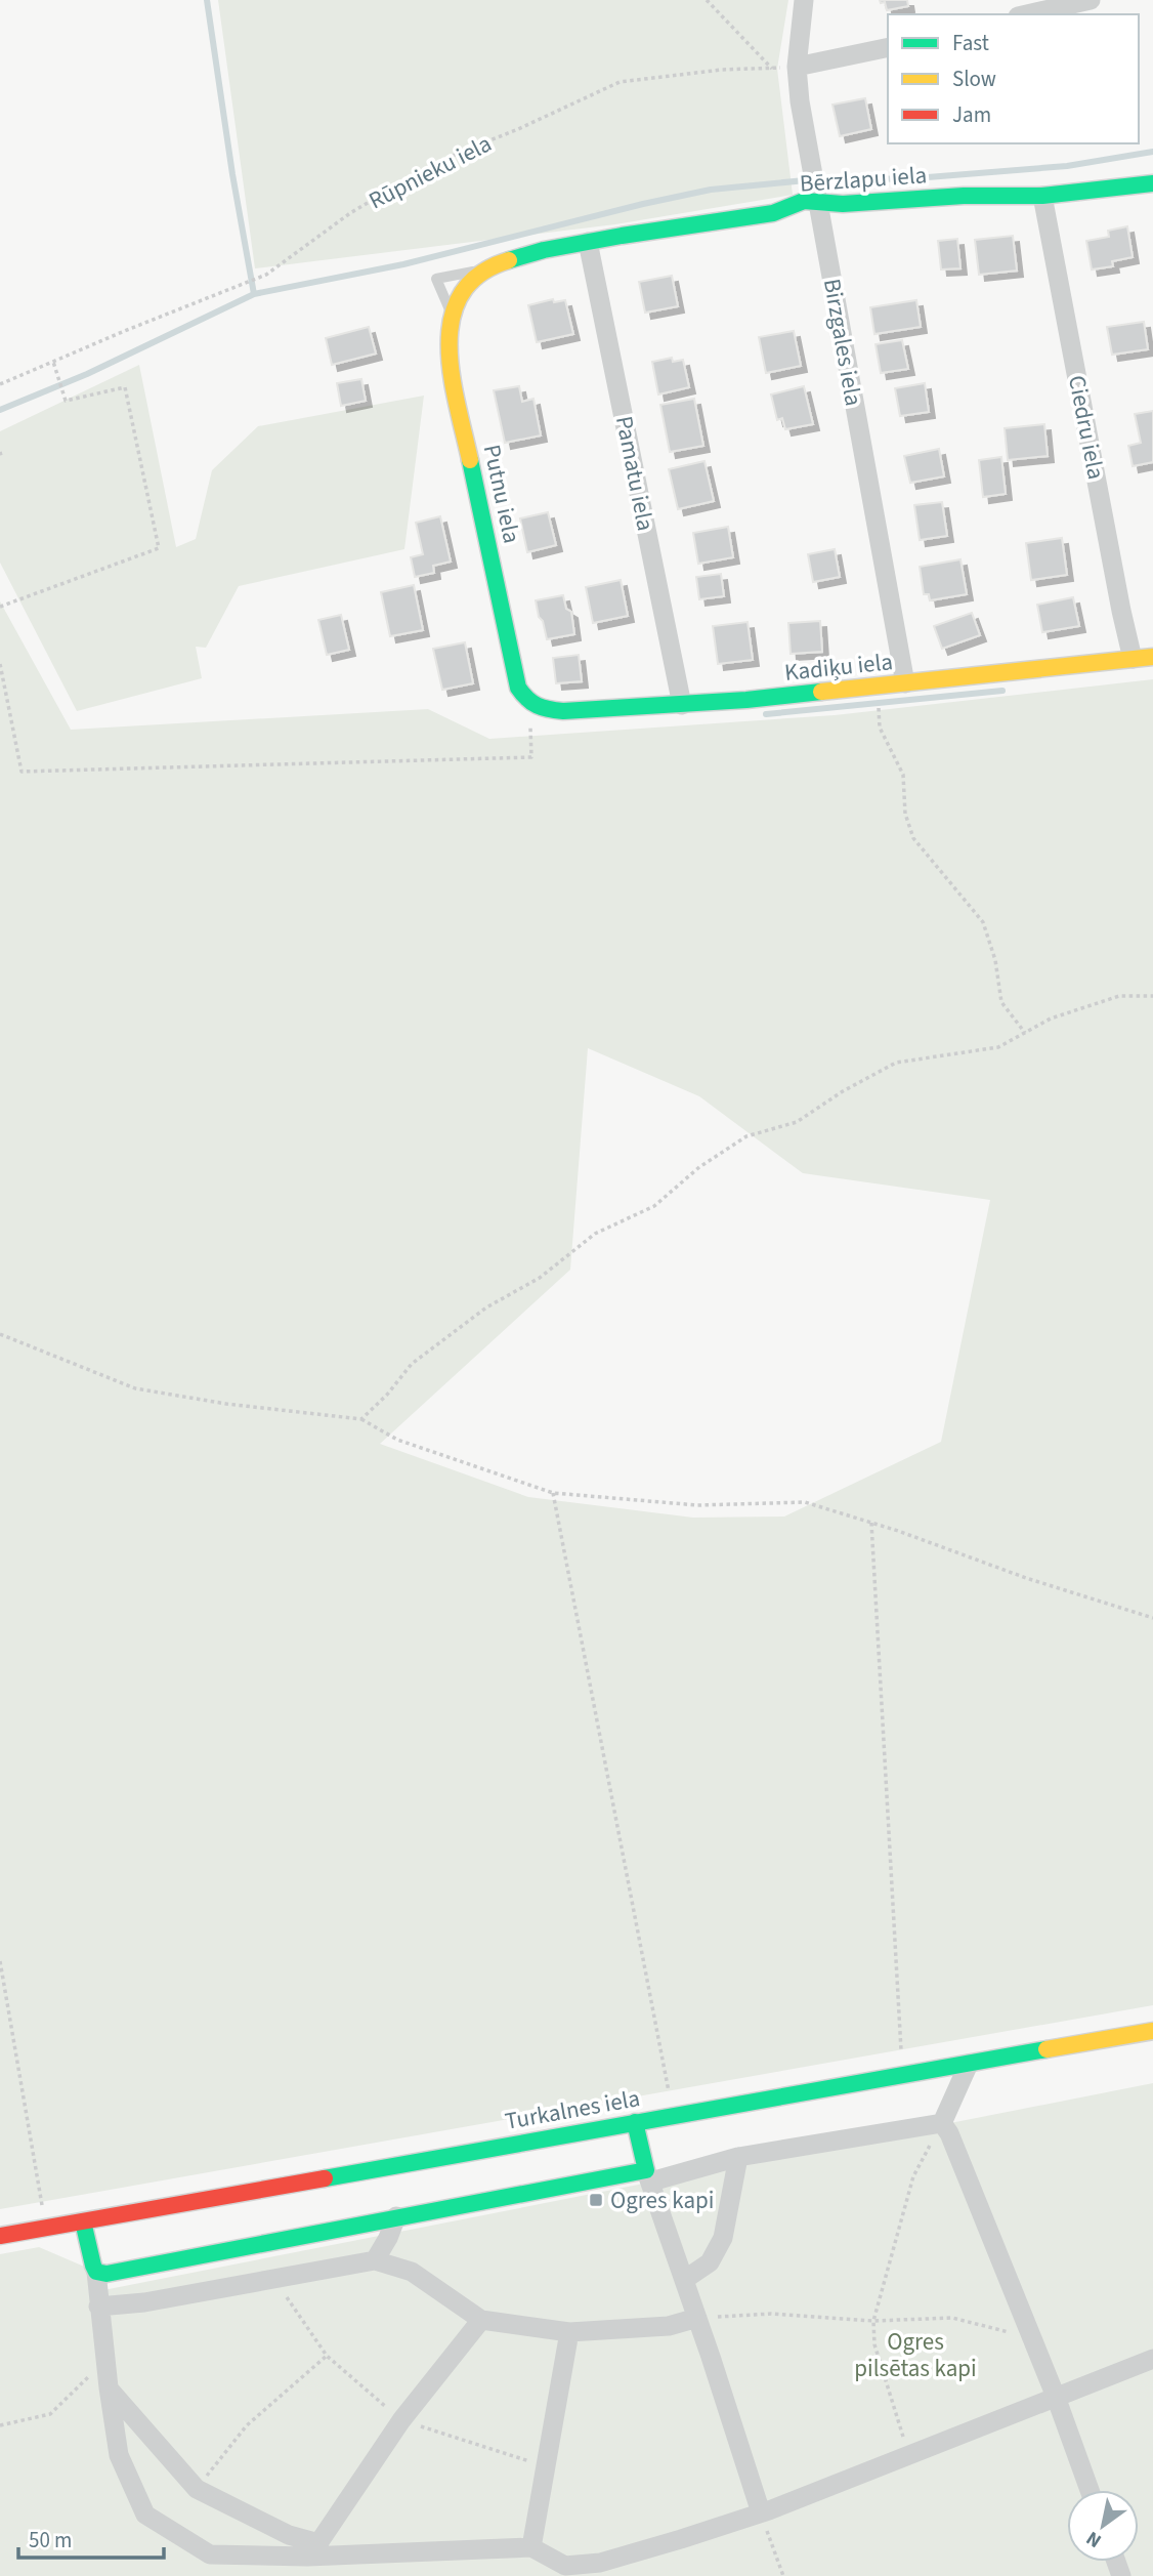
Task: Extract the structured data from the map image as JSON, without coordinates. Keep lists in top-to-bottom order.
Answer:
{
  "streets": {
    "street": [
      "Bērzlapu iela",
      "Birzgales iela",
      "Ciedru iela",
      "Pamatu iela",
      "Putnu iela",
      "Kadiķu iela",
      "Turkalnes iela"
    ],
    "path": ["Rūpnieku iela"]
  },
  "crossings": [
    ["Rūpnieku iela", "Birzgales iela"],
    ["Bērzlapu iela", "Birzgales iela"],
    ["Bērzlapu iela", "Ciedru iela"],
    ["Bērzlapu iela", "Pamatu iela"],
    ["Bērzlapu iela", "Putnu iela"],
    ["Birzgales iela", "Kadiķu iela"],
    ["Ciedru iela", "Kadiķu iela"],
    ["Pamatu iela", "Kadiķu iela"],
    ["Putnu iela", "Kadiķu iela"]
  ],
  "parks": ["Ogres pilsētas kapi"],
  "places": {
    "transit": ["Ogres kapi"]
  },
  "legend": ["Fast", "Slow", "Jam"],
  "scale_bar": "50 m",
  "north": "bottom left"
}
